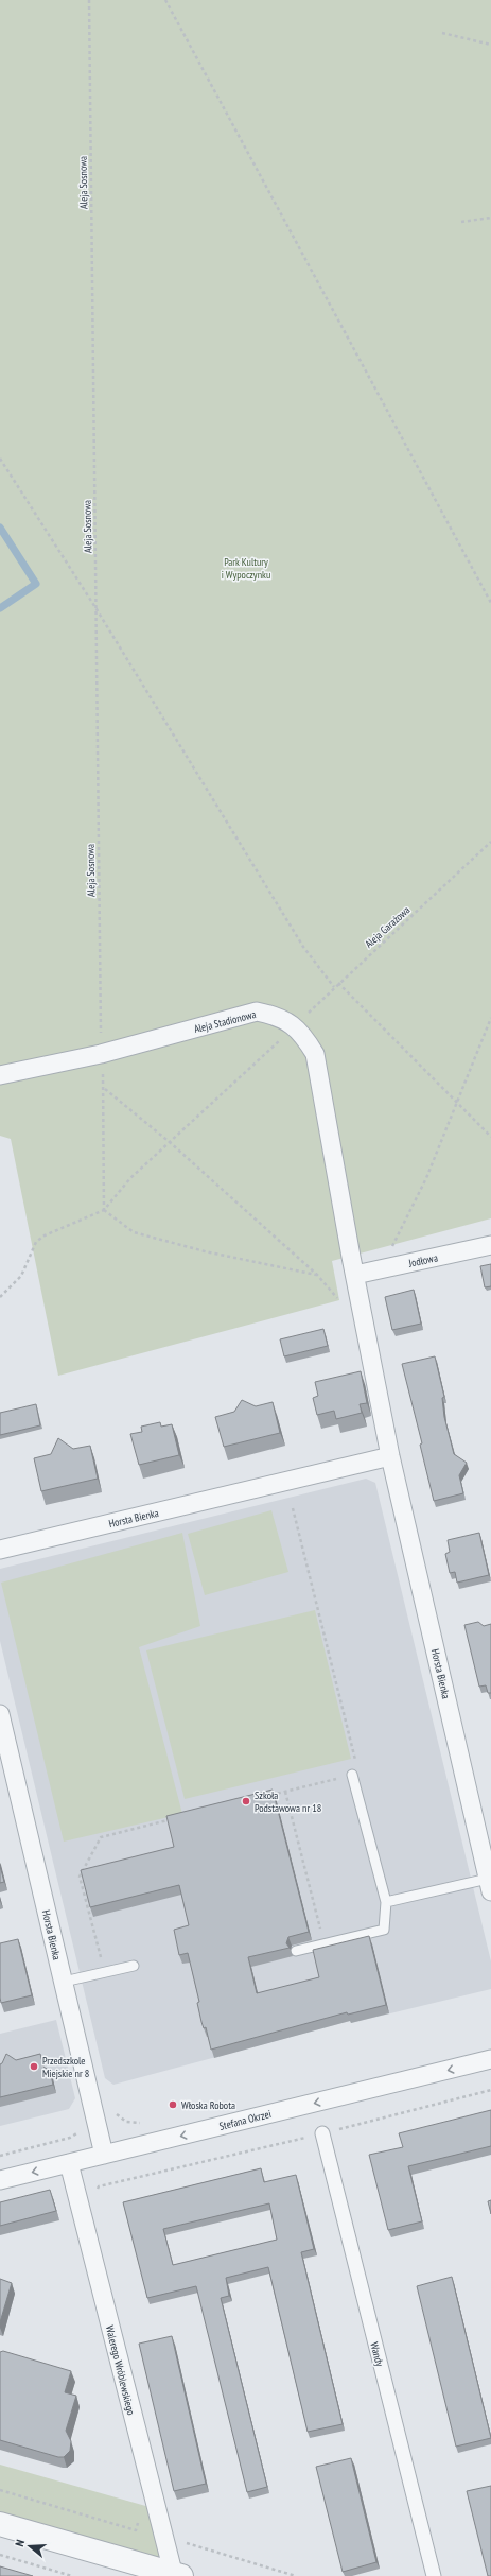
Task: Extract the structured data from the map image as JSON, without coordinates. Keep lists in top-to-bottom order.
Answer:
{
  "streets": {
    "street": [
      "Aleja Stadionowa",
      "Jodłowa",
      "Horsta Bienka",
      "Stefana Okrzei",
      "Wandy",
      "Walerego Wróblewskiego"
    ],
    "path": ["Aleja Sosnowa", "Aleja Garażowa"]
  },
  "crossings": [
    ["Aleja Sosnowa", "Aleja Stadionowa"],
    ["Aleja Garażowa", "Aleja Stadionowa"],
    ["Aleja Stadionowa", "Jodłowa"],
    ["Aleja Stadionowa", "Horsta Bienka"],
    ["Jodłowa", "Horsta Bienka"],
    ["Horsta Bienka", "Stefana Okrzei"],
    ["Stefana Okrzei", "Walerego Wróblewskiego"]
  ],
  "one_way": ["Stefana Okrzei"],
  "parks": ["Park Kultury i Wypoczynku"],
  "places": ["Szkoła Podstawowa nr 18", "Przedszkole Miejskie nr 8", "Włoska Robota"],
  "north": "left"
}
